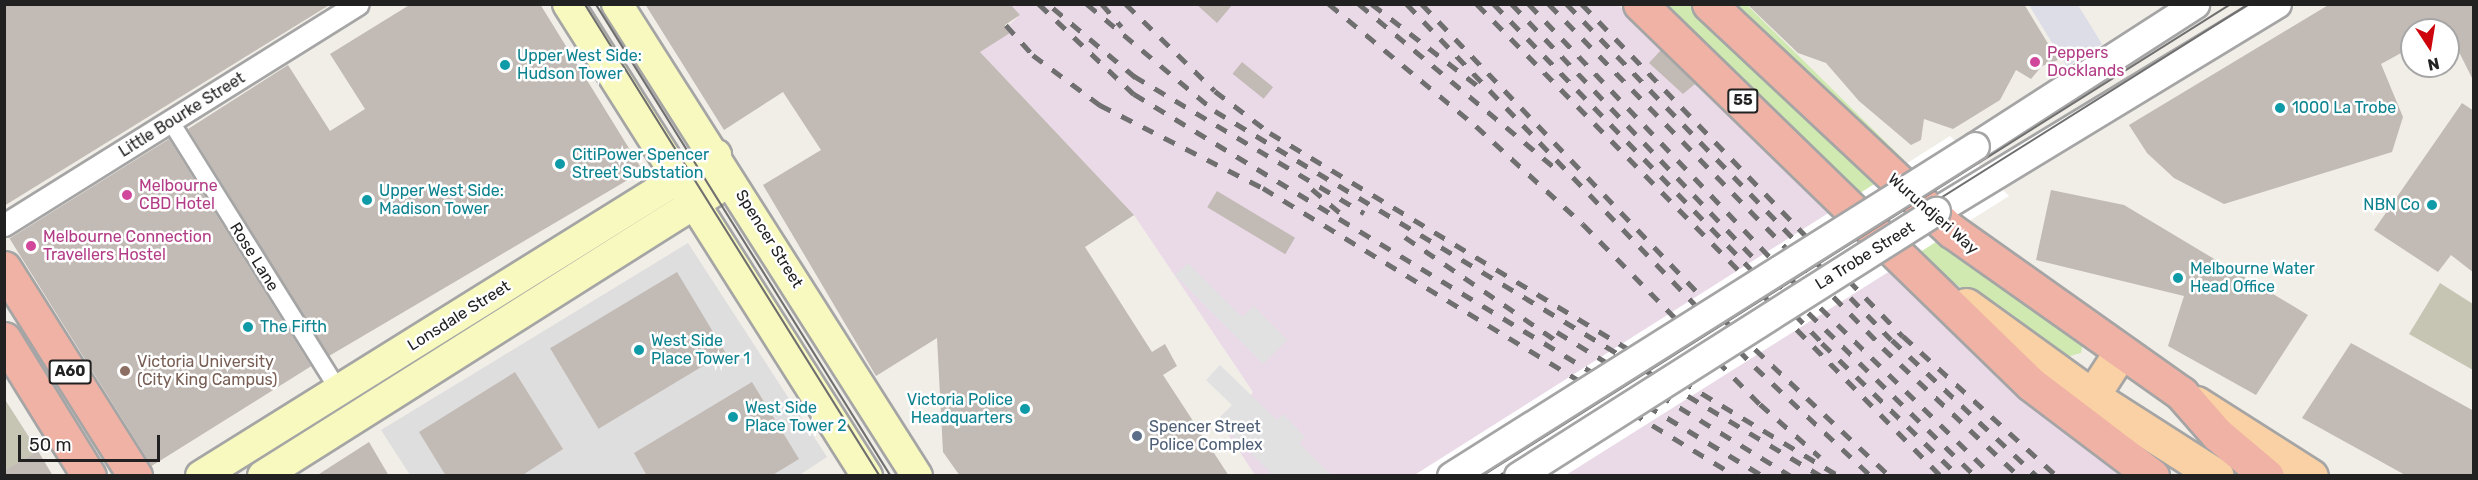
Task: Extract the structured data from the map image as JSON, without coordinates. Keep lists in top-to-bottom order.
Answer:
{
  "streets": {
    "highway": ["55", "Wurundjeri Way", "A60"],
    "main road": ["Spencer Street", "Lonsdale Street"],
    "street": ["Little Bourke Street", "La Trobe Street", "Rose Lane"]
  },
  "crossings": [
    ["Little Bourke Street", "Rose Lane"],
    ["Spencer Street", "Lonsdale Street"],
    ["Rose Lane", "Lonsdale Street"]
  ],
  "places": [
    "Peppers Docklands",
    "Upper West Side: Hudson Tower",
    "1000 La Trobe",
    "CitiPower Spencer Street Substation",
    "Melbourne CBD Hotel",
    "Upper West Side: Madison Tower",
    "NBN Co",
    "Melbourne Connection Travellers Hostel",
    "Melbourne Water Head Office",
    "The Fifth",
    "West Side Place Tower 1",
    "Victoria University (City King Campus)",
    "Victoria Police Headquarters",
    "West Side Place Tower 2",
    "Spencer Street Police Complex"
  ],
  "scale_bar": "50 m",
  "north": "bottom"
}
